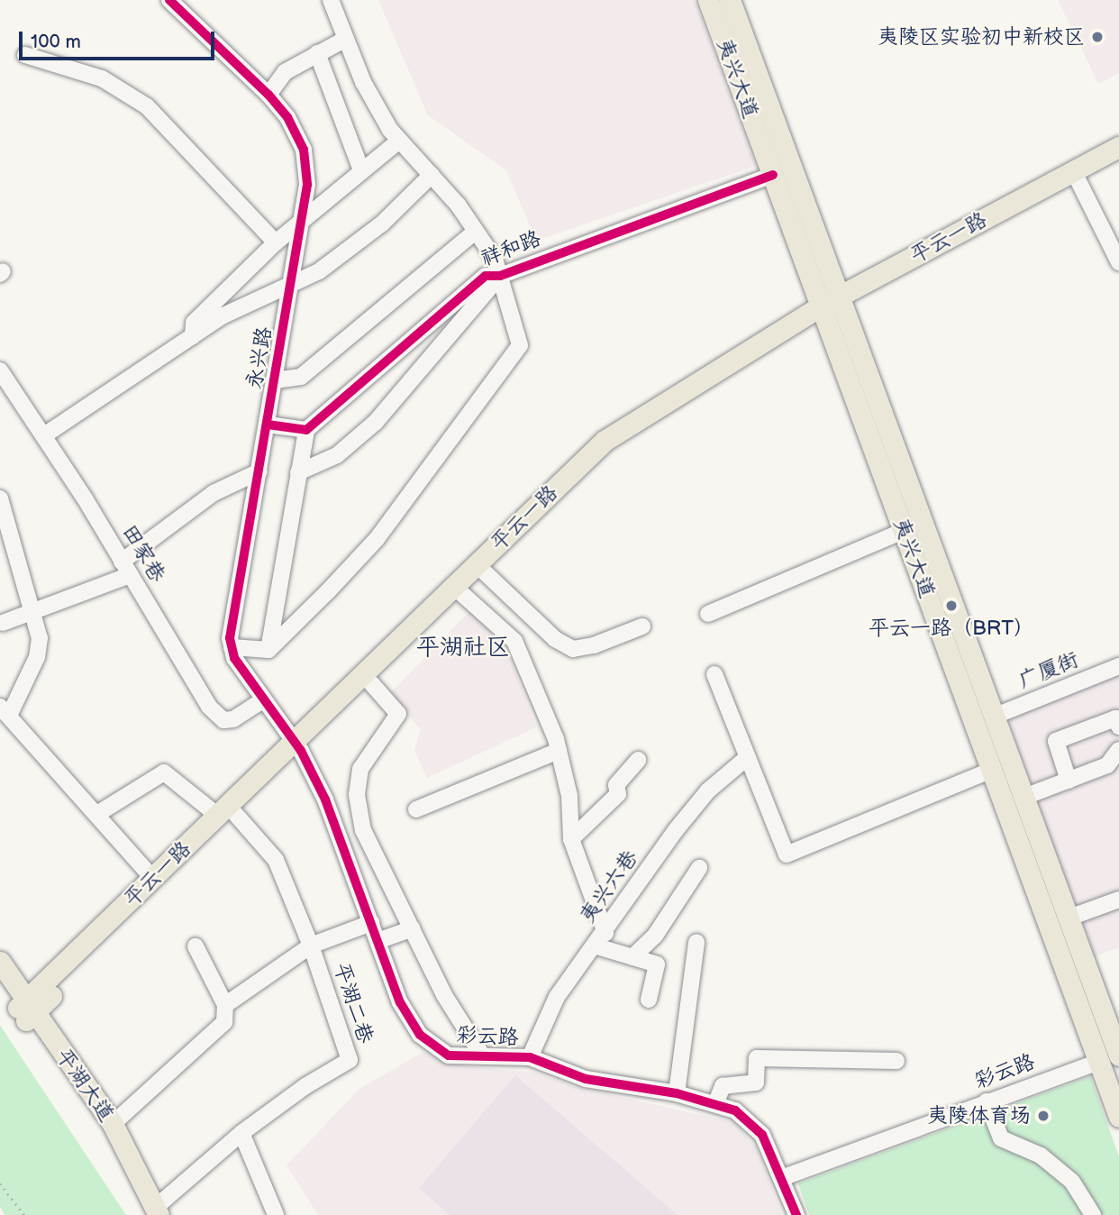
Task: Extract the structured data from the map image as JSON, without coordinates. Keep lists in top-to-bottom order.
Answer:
{
  "streets": {
    "main road": ["夷兴大道", "平云一路", "平湖大道"],
    "street": [
      "祥和路",
      "永兴路",
      "田家巷",
      "广厦街",
      "夷兴六巷",
      "平湖二巷",
      "彩云路"
    ]
  },
  "crossings": [
    ["夷兴大道", "平云一路"],
    ["夷兴大道", "祥和路"],
    ["夷兴大道", "广厦街"],
    ["夷兴大道", "彩云路"],
    ["平云一路", "平湖二巷"],
    ["平云一路", "彩云路"],
    ["平云一路", "平湖大道"],
    ["夷兴六巷", "彩云路"],
    ["平湖二巷", "平湖大道"]
  ],
  "districts": ["平湖社区"],
  "places": ["夷陵区实验初中新校区", "平云一路（BRT）", "夷陵体育场"],
  "scale_bar": "100 m"
}
